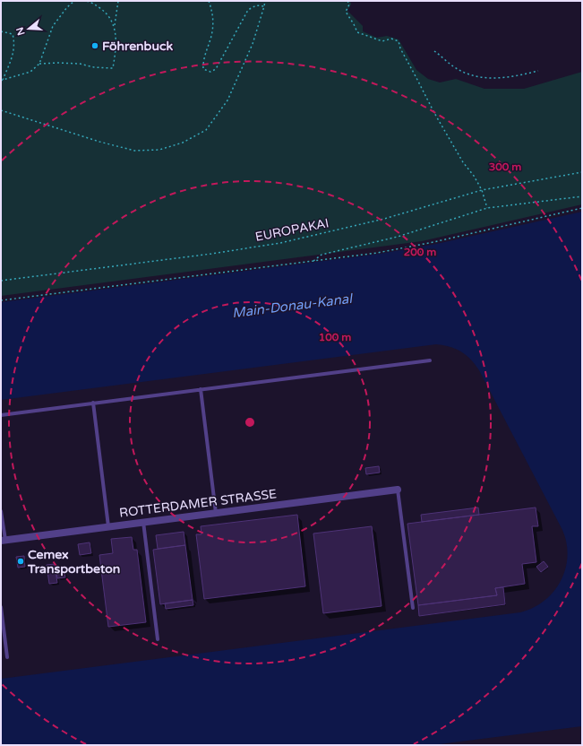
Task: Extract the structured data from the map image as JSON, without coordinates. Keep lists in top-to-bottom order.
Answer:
{
  "streets": {
    "street": ["ROTTERDAMER STRASSE"],
    "path": ["EUROPAKAI"]
  },
  "water": ["Main-Donau-Kanal"],
  "places": ["Föhrenbuck", "Cemex Transportbeton"],
  "north": "left",
  "rings": ["300 m", "200 m", "100 m"]
}
